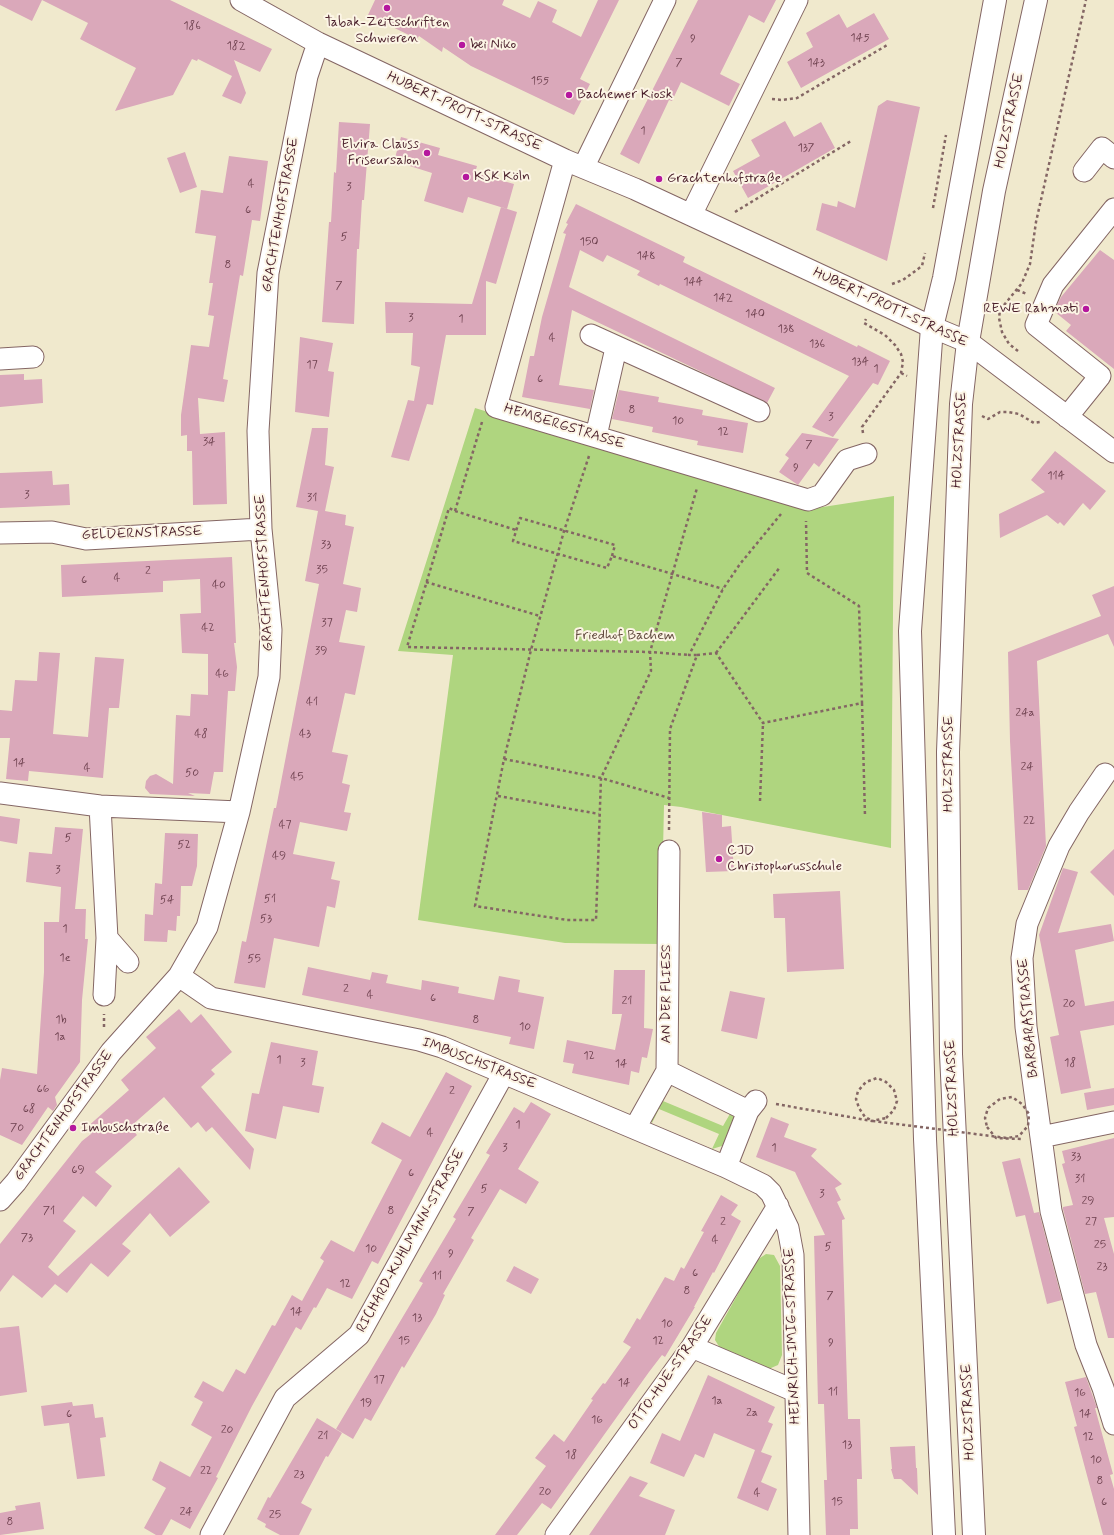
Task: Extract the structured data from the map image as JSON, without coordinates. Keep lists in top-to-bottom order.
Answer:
{
  "streets": {
    "main road": ["HOLZSTRASSE"],
    "street": [
      "HUBERT-PROTT-STRASSE",
      "GRACHTENHOFSTRASSE",
      "HEMBERGSTRASSE",
      "GELDERNSTRASSE",
      "AN DER FLIESS",
      "BARBARASTRASSE",
      "IMBUSCHSTRASSE",
      "RICHARD-KUHLMANN-STRASSE",
      "HEINRICH-IMIG-STRASSE",
      "OTTO-HUE-STRASSE"
    ]
  },
  "crossings": [
    ["HUBERT-PROTT-STRASSE", "HOLZSTRASSE"],
    ["HUBERT-PROTT-STRASSE", "GRACHTENHOFSTRASSE"],
    ["HUBERT-PROTT-STRASSE", "HEMBERGSTRASSE"],
    ["GRACHTENHOFSTRASSE", "GELDERNSTRASSE"],
    ["GRACHTENHOFSTRASSE", "IMBUSCHSTRASSE"],
    ["AN DER FLIESS", "IMBUSCHSTRASSE"],
    ["IMBUSCHSTRASSE", "RICHARD-KUHLMANN-STRASSE"],
    ["IMBUSCHSTRASSE", "HEINRICH-IMIG-STRASSE"],
    ["HEINRICH-IMIG-STRASSE", "OTTO-HUE-STRASSE"]
  ],
  "parks": ["Friedhof Bachem"],
  "places": [
    "Tabak-Zeitschriften Schwieren",
    "bei Niko",
    "Bachemer Kiosk",
    "Elvira Clauss Friseursalon",
    "KSK Köln",
    "Grachtenhofstraße",
    "REWE Rahmati",
    "CJD Christophorusschule",
    "Imbuschstraße"
  ],
  "house_numbers": [
    "186",
    "145",
    "9",
    "182",
    "7",
    "143",
    "155",
    "1",
    "137",
    "4",
    "3",
    "6",
    "5",
    "150",
    "148",
    "8",
    "144",
    "7",
    "142",
    "140",
    "3",
    "1",
    "138",
    "4",
    "136",
    "134",
    "17",
    "1",
    "6",
    "8",
    "3",
    "10",
    "12",
    "34",
    "7",
    "9",
    "114",
    "3",
    "31",
    "33",
    "35",
    "2",
    "4",
    "6",
    "40",
    "37",
    "42",
    "39",
    "46",
    "41",
    "24a",
    "48",
    "43",
    "14",
    "24",
    "4",
    "50",
    "45",
    "22",
    "47",
    "5",
    "52",
    "49",
    "3",
    "51",
    "54",
    "53",
    "1",
    "1e",
    "55",
    "2",
    "4",
    "6",
    "21",
    "20",
    "1b",
    "8",
    "10",
    "1a",
    "12",
    "1",
    "3",
    "18",
    "14",
    "66",
    "2",
    "68",
    "1",
    "70",
    "4",
    "3",
    "1",
    "33",
    "69",
    "6",
    "31",
    "5",
    "3",
    "29",
    "71",
    "8",
    "7",
    "2",
    "27",
    "73",
    "4",
    "25",
    "5",
    "10",
    "9",
    "23",
    "6",
    "11",
    "12",
    "8",
    "7",
    "14",
    "13",
    "10",
    "15",
    "12",
    "9",
    "17",
    "14",
    "11",
    "16",
    "1a",
    "19",
    "2a",
    "6",
    "14",
    "16",
    "20",
    "21",
    "12",
    "13",
    "18",
    "10",
    "22",
    "23",
    "8",
    "20",
    "4",
    "15",
    "6",
    "24",
    "25",
    "8"
  ]
}
